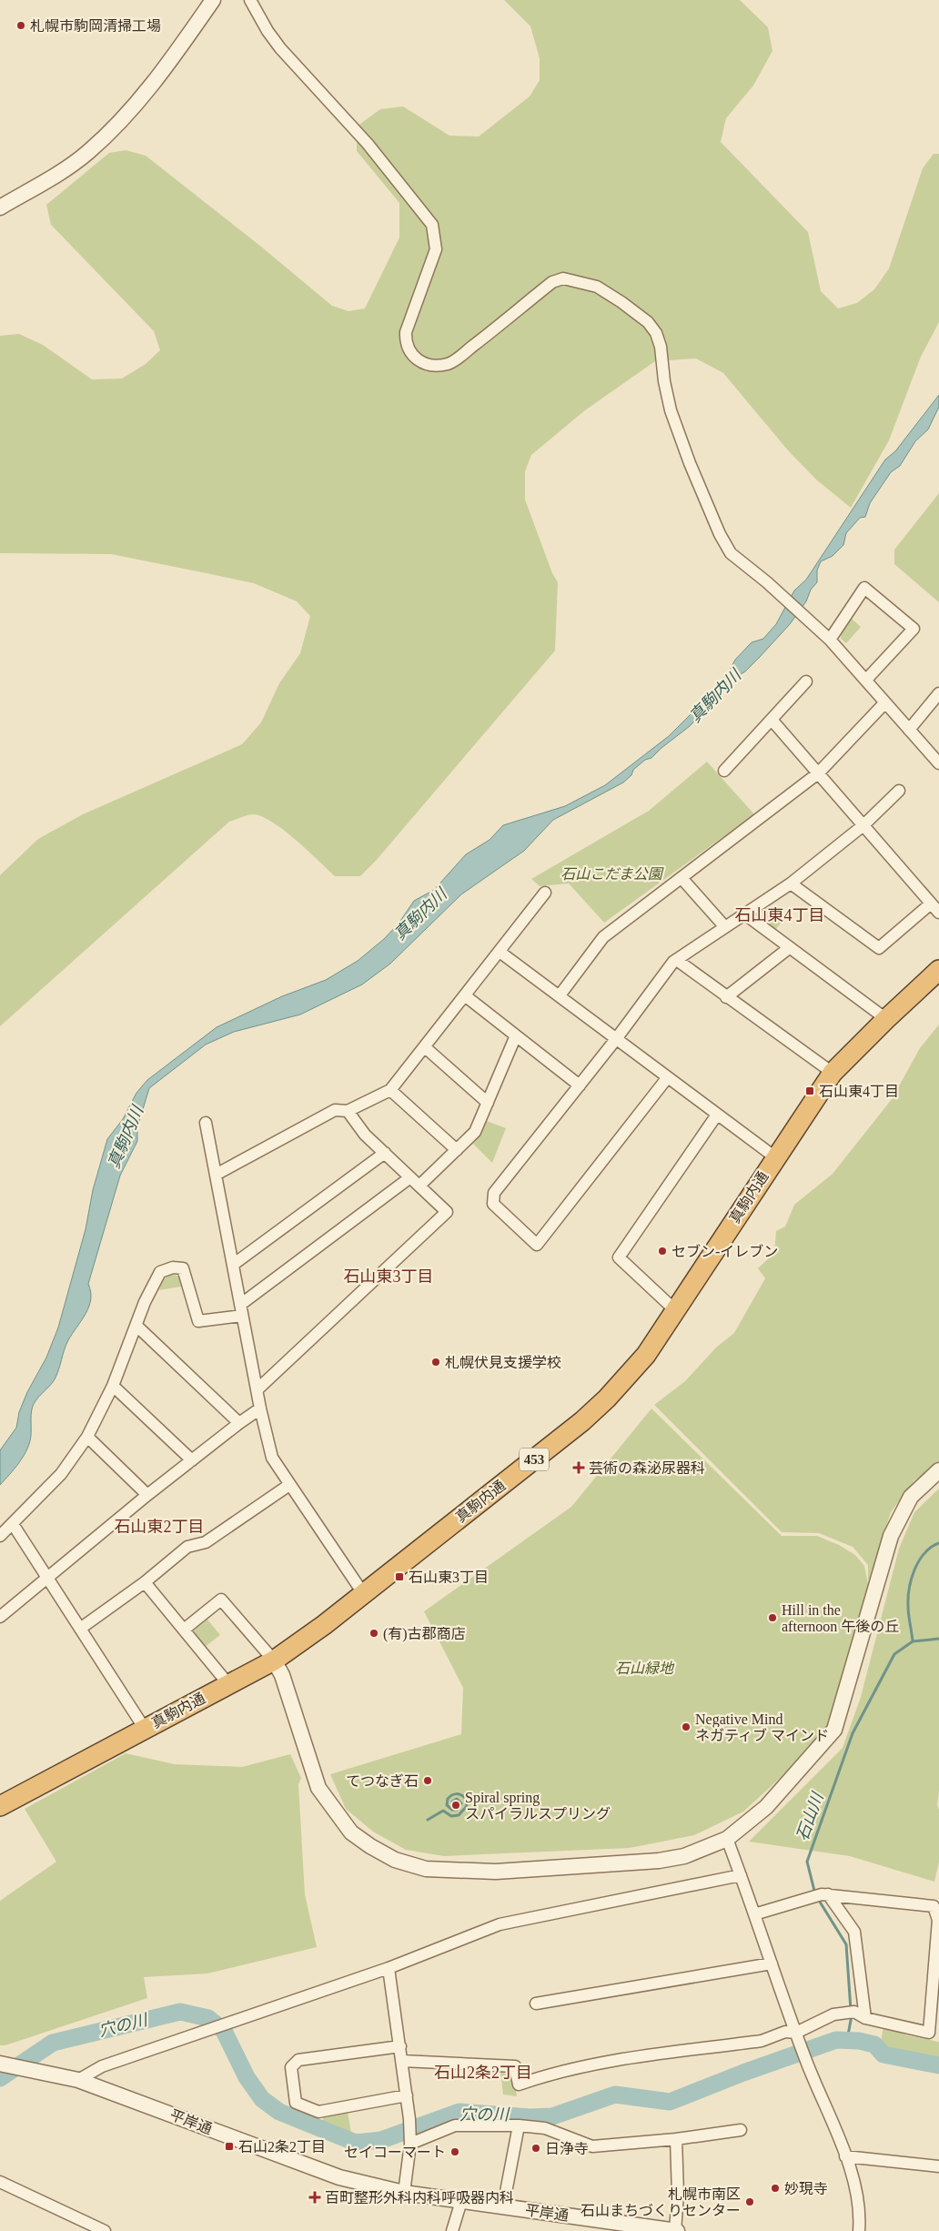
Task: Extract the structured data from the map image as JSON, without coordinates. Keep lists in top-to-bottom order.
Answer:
{
  "streets": {
    "highway": ["真駒内通", "453"],
    "street": ["平岸通"]
  },
  "districts": [
    "石山東4丁目",
    "石山東3丁目",
    "石山東2丁目",
    "石山2条2丁目"
  ],
  "water": ["真駒内川", "石山川", "穴の川"],
  "parks": ["石山こだま公園", "石山緑地"],
  "places": {
    "other": [
      "札幌市駒岡清掃工場",
      "セブン-イレブン",
      "札幌伏見支援学校",
      "Hill in the afternoon 午後の丘",
      "(有)古郡商店",
      "Negative Mind ネガティブ マインド",
      "てつなぎ石",
      "Spiral spring スパイラルスプリング",
      "日浄寺",
      "セイコーマート",
      "妙現寺",
      "札幌市南区 石山まちづくりセンター"
    ],
    "transit": ["石山東4丁目", "石山東3丁目", "石山2条2丁目"],
    "health": ["芸術の森泌尿器科", "百町整形外科内科呼吸器内科"]
  }
}
